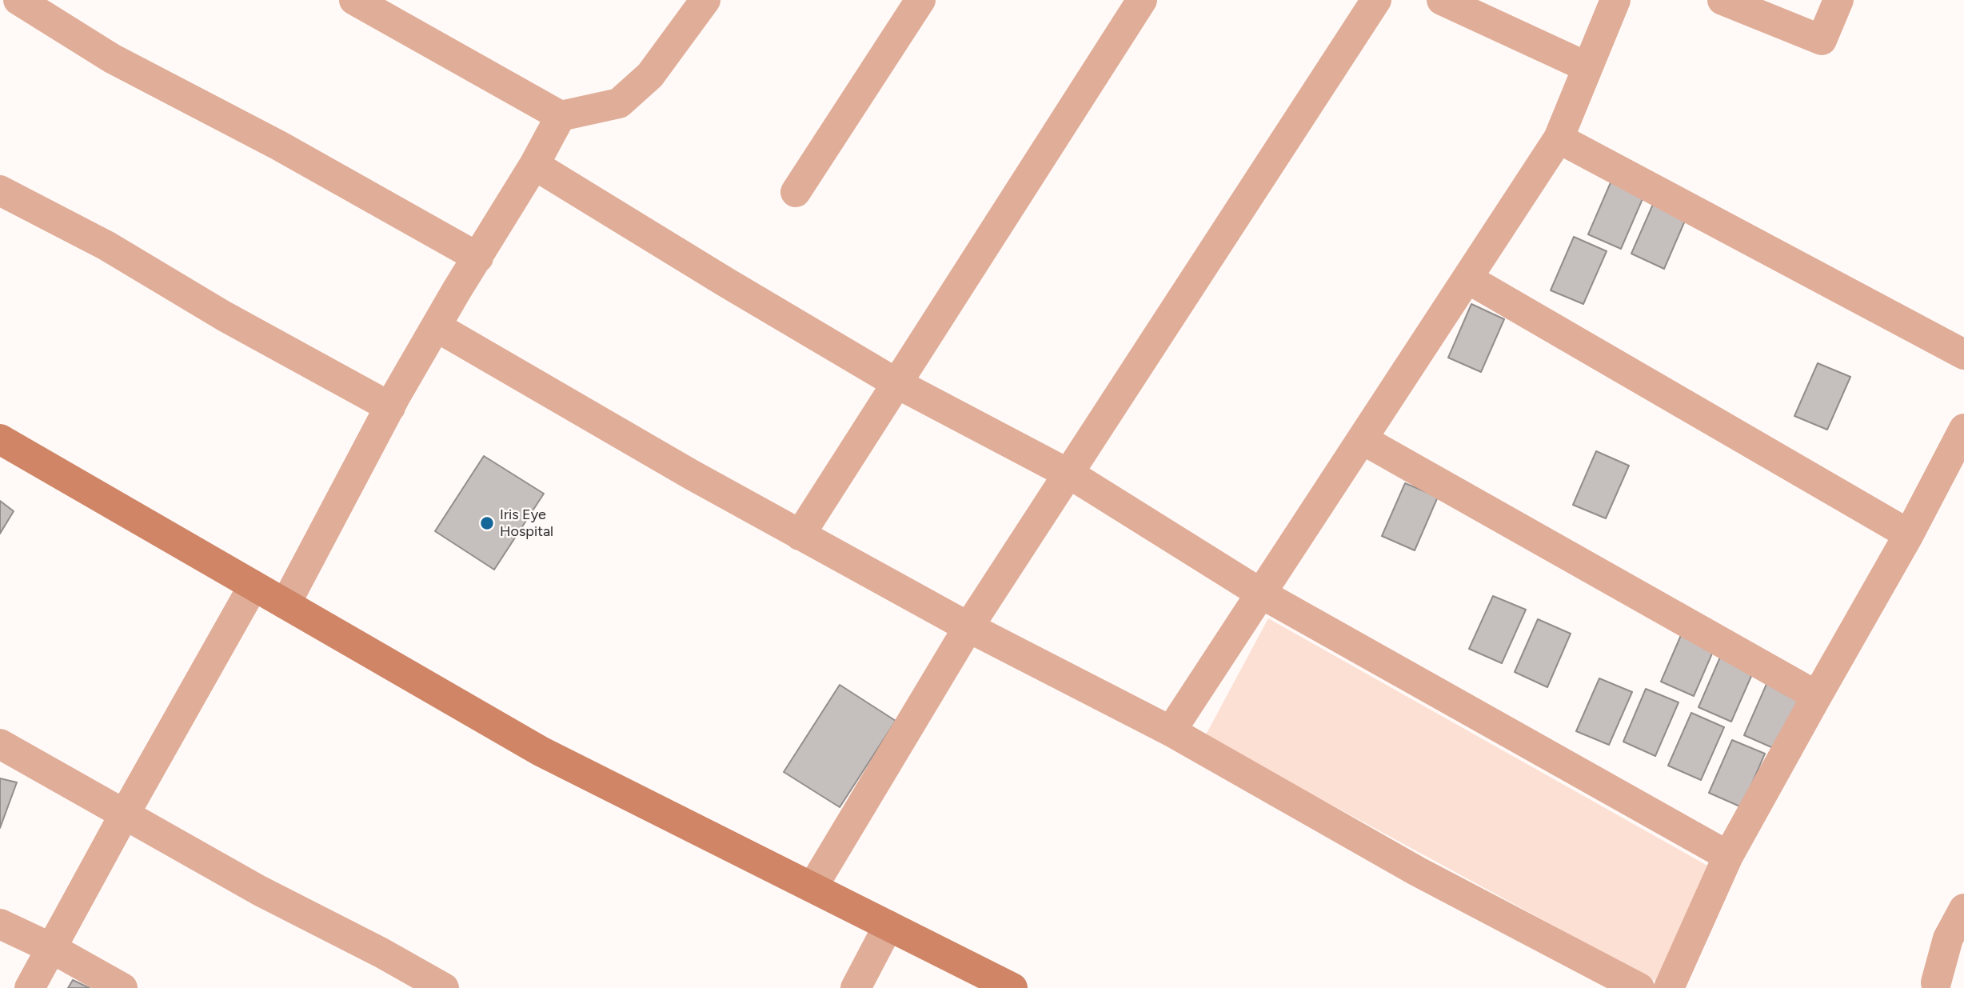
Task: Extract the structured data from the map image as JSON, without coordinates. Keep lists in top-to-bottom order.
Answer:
{
  "places": ["Iris Eye Hospital"]
}
